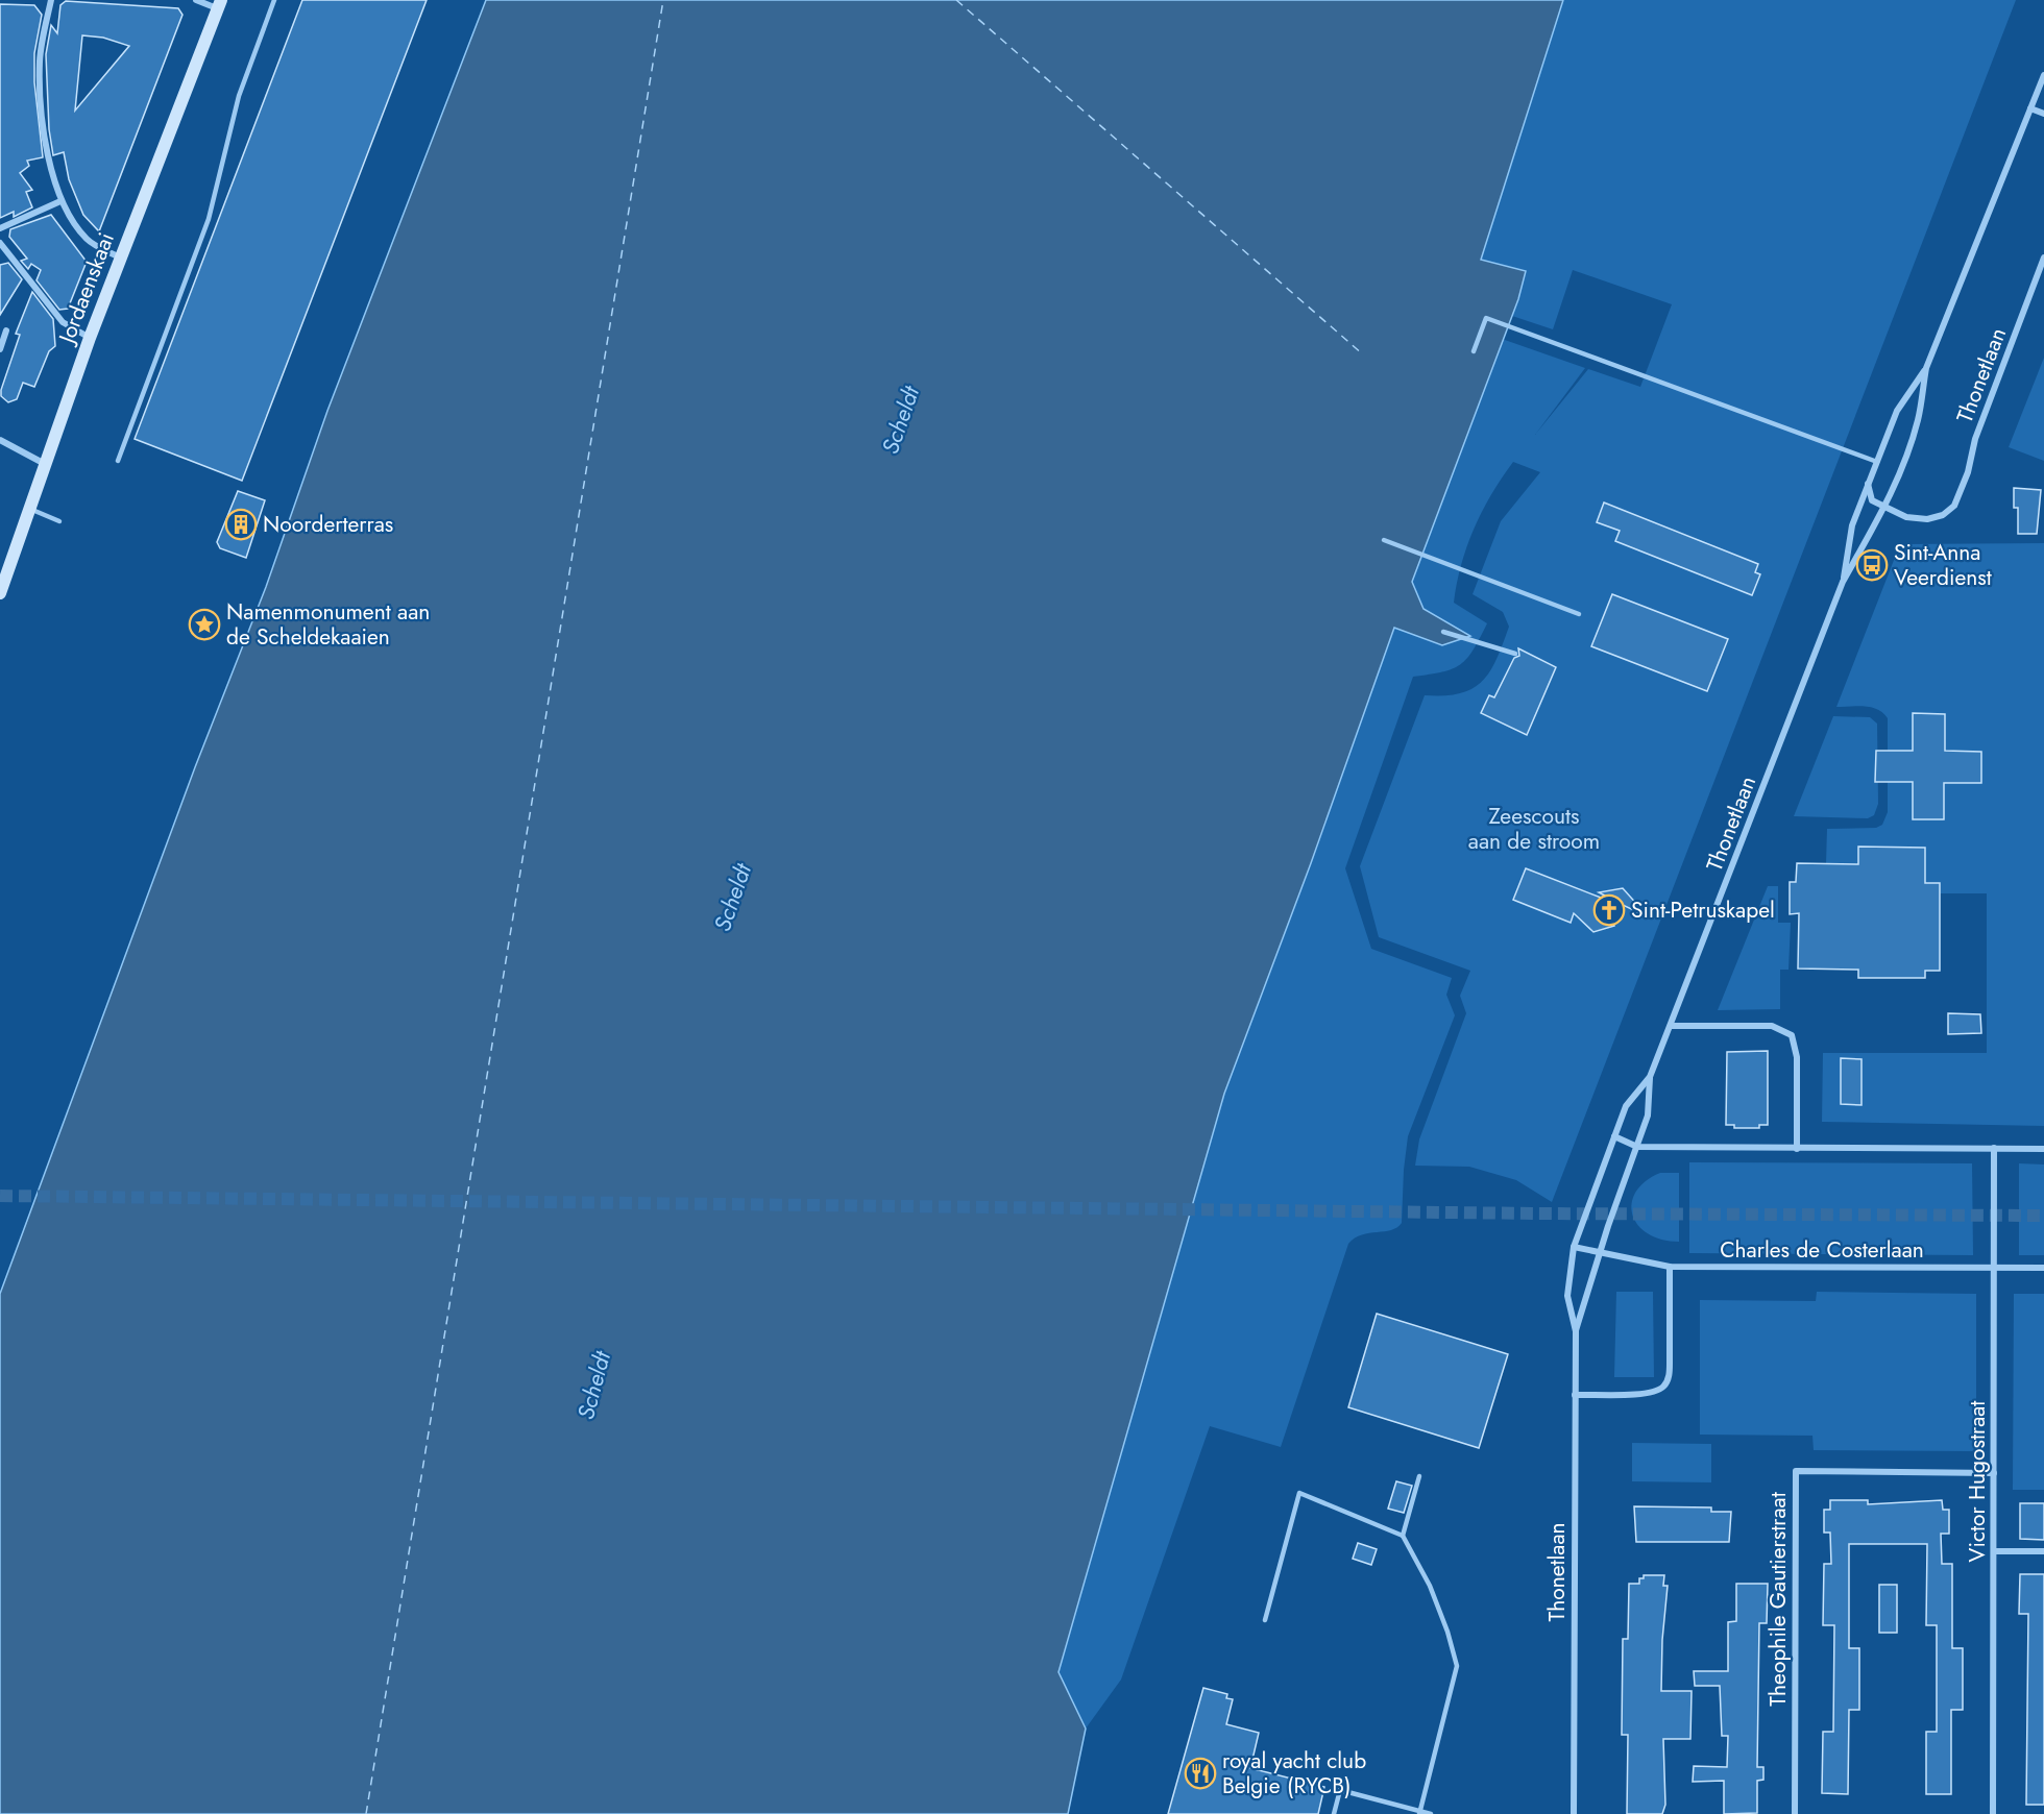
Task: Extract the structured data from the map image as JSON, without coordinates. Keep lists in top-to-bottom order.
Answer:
{
  "streets": {
    "street": [
      "Jordaenskaai",
      "Thonetlaan",
      "Charles de Costerlaan",
      "Victor Hugostraat",
      "Theophile Gautierstraat"
    ]
  },
  "crossings": [
    ["Thonetlaan", "Charles de Costerlaan"],
    ["Charles de Costerlaan", "Victor Hugostraat"],
    ["Victor Hugostraat", "Theophile Gautierstraat"]
  ],
  "water": ["Scheldt"],
  "parks": ["Zeescouts aan de stroom"],
  "places": {
    "building": ["Noorderterras"],
    "bus stop": ["Sint-Anna Veerdienst"],
    "place": ["Namenmonument aan de Scheldekaaien"],
    "church": ["Sint-Petruskapel"],
    "restaurant": ["royal yacht club Belgie (RYCB)"]
  }
}
